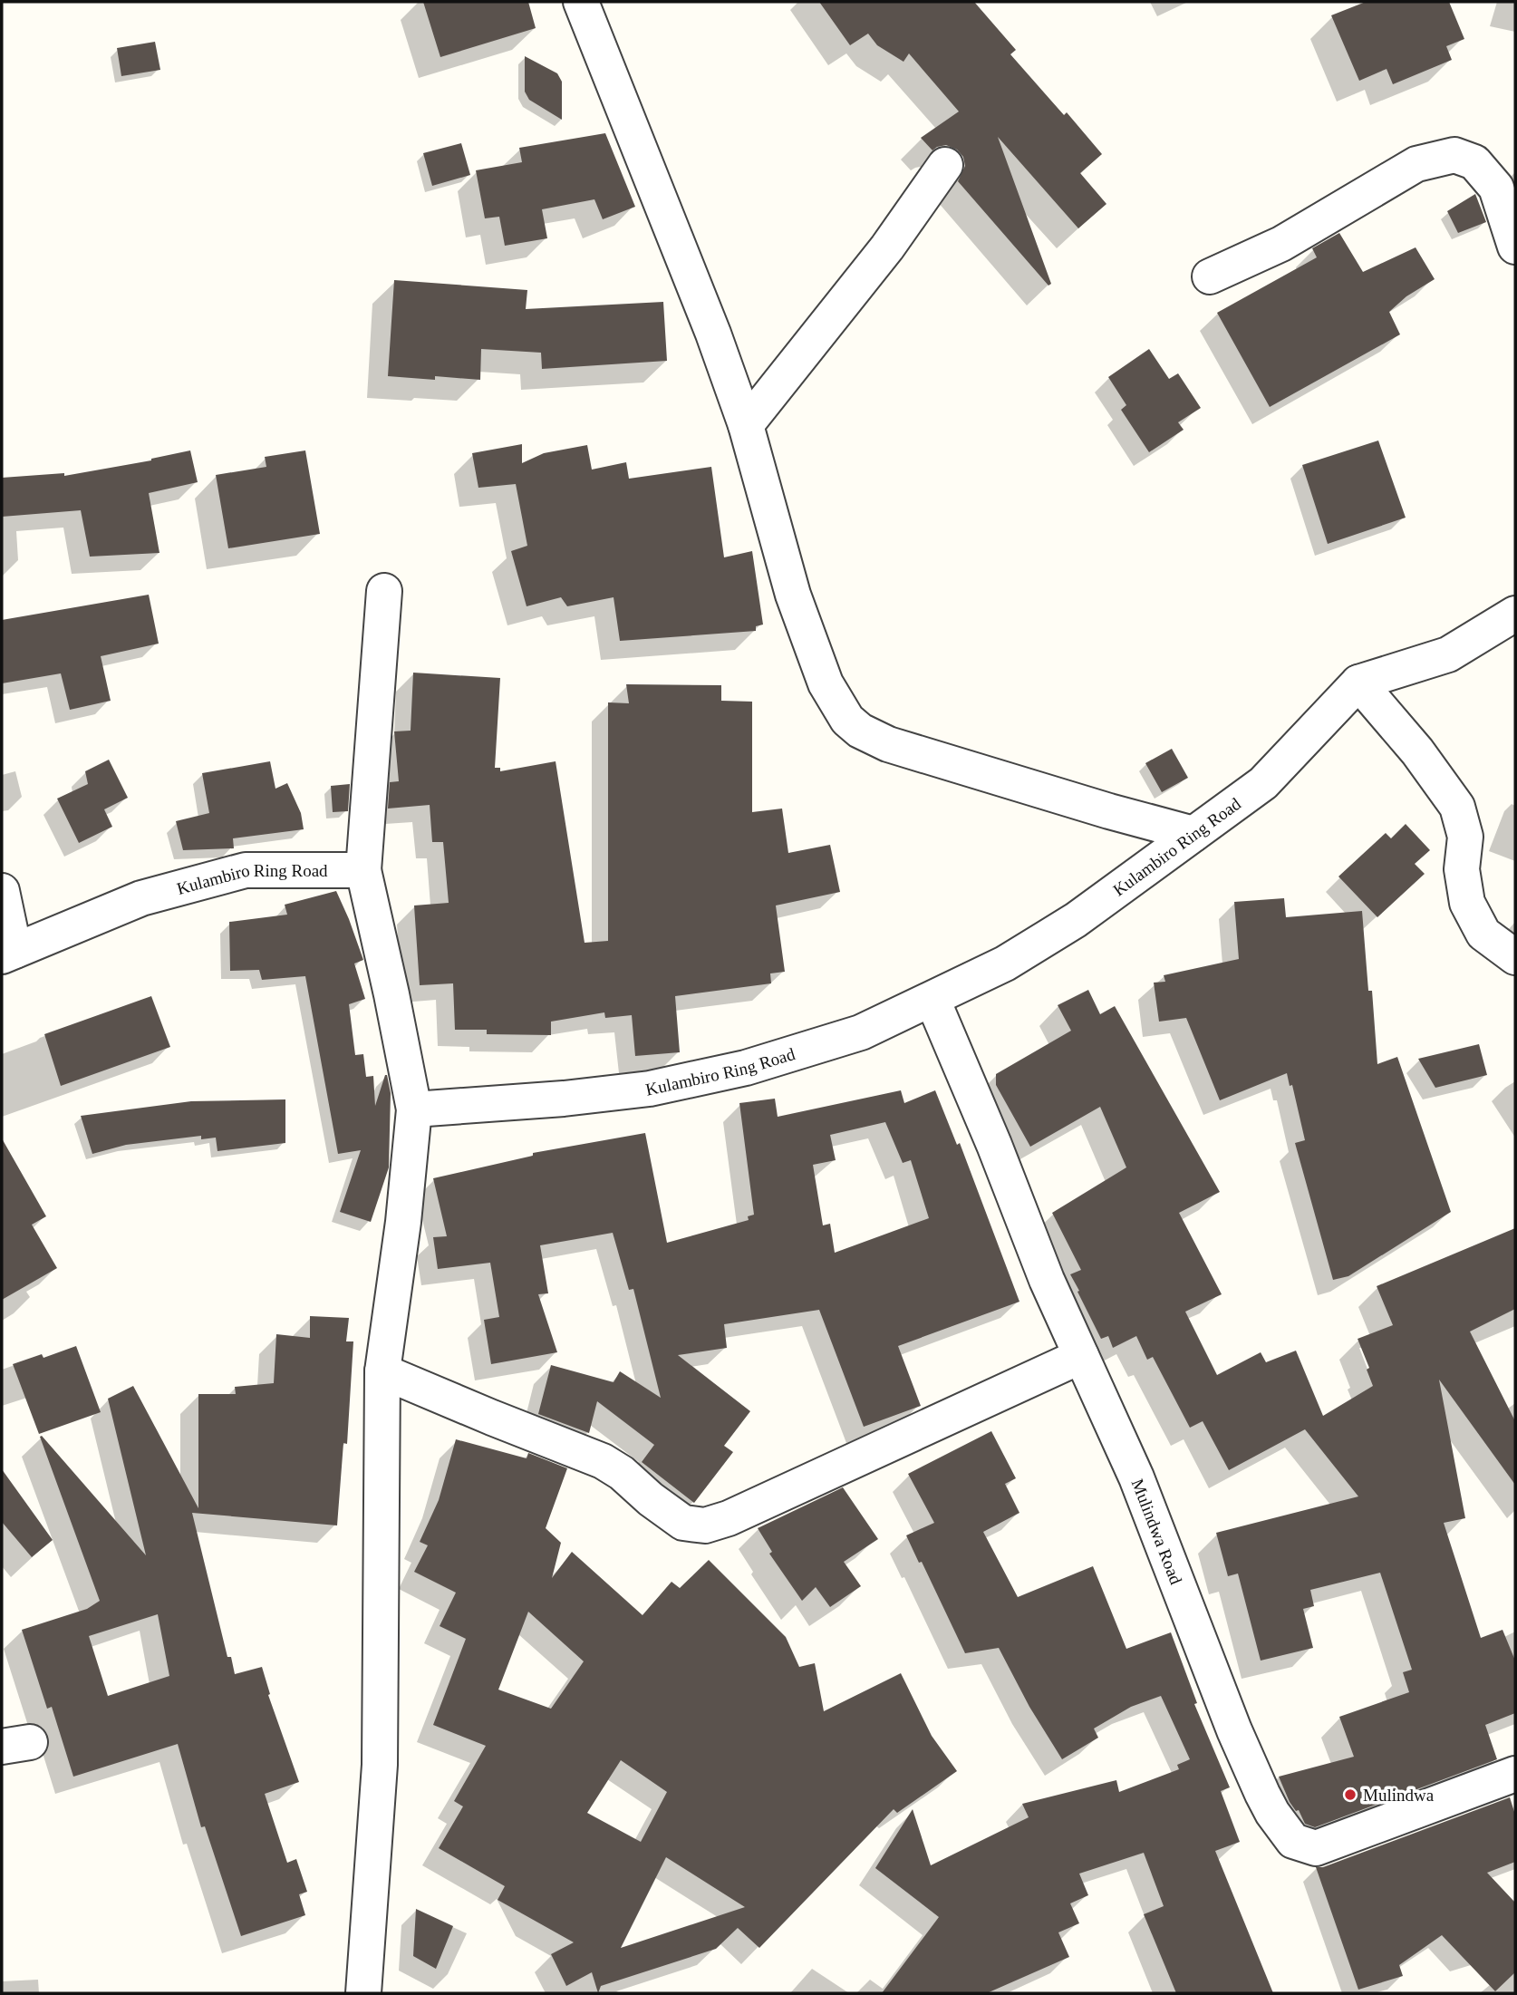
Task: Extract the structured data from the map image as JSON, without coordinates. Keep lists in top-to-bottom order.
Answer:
{
  "streets": {
    "street": ["Kulambiro Ring Road", "Mulindwa Road"]
  },
  "crossings": [
    ["Kulambiro Ring Road", "Mulindwa Road"]
  ],
  "places": ["Mulindwa"]
}
